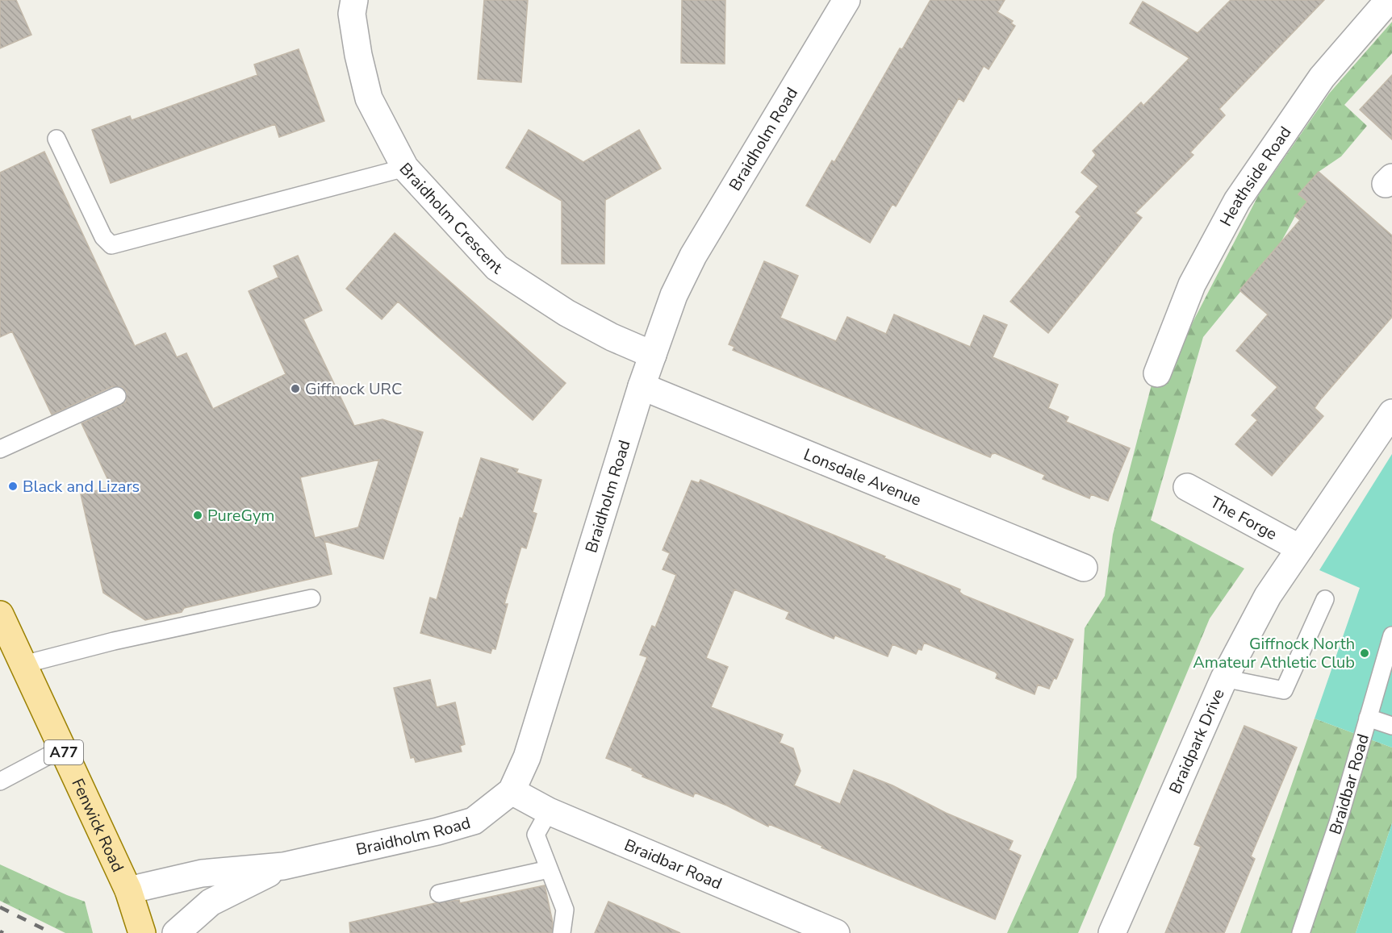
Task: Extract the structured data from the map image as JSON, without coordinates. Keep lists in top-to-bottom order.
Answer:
{
  "streets": {
    "main road": ["A77", "Fenwick Road"],
    "street": [
      "Braidholm Road",
      "Heathside Road",
      "Braidholm Crescent",
      "Lonsdale Avenue",
      "The Forge",
      "Braidpark Drive",
      "Braidbar Road"
    ]
  },
  "crossings": [
    ["Braidholm Road", "Braidholm Crescent"],
    ["Braidholm Road", "Lonsdale Avenue"],
    ["Braidholm Road", "Braidbar Road"],
    ["Braidholm Road", "Fenwick Road"],
    ["The Forge", "Braidpark Drive"]
  ],
  "places": [
    "Giffnock URC",
    "Black and Lizars",
    "PureGym",
    "Giffnock North Amateur Athletic Club"
  ]
}
